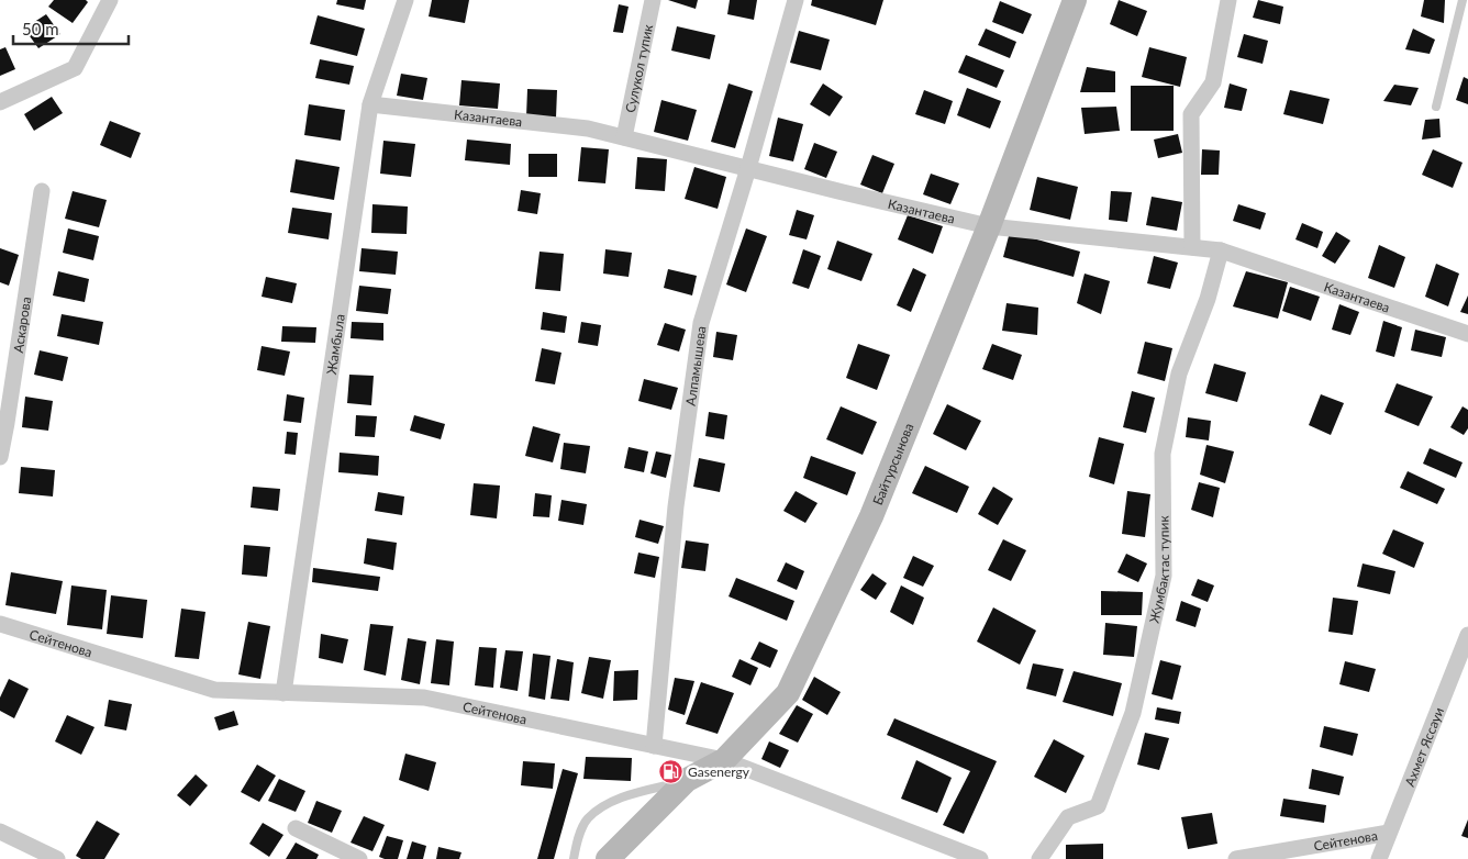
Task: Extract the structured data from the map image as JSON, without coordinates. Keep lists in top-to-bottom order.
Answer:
{
  "streets": {
    "main road": ["Байтурсынова"],
    "street": [
      "Сулукол тупик",
      "Казантаева",
      "Аскарова",
      "Жамбыла",
      "Алпамышева",
      "Жумбактас тупик",
      "Сейтенова",
      "Ахмет Яссауи"
    ]
  },
  "crossings": [
    ["Сулукол тупик", "Казантаева"],
    ["Казантаева", "Жамбыла"],
    ["Казантаева", "Алпамышева"],
    ["Казантаева", "Байтурсынова"],
    ["Казантаева", "Жумбактас тупик"],
    ["Жамбыла", "Сейтенова"],
    ["Алпамышева", "Сейтенова"],
    ["Байтурсынова", "Сейтенова"],
    ["Сейтенова", "Ахмет Яссауи"]
  ],
  "places": {
    "fuel station": ["Gasenergy"]
  },
  "scale_bar": "50 m"
}
